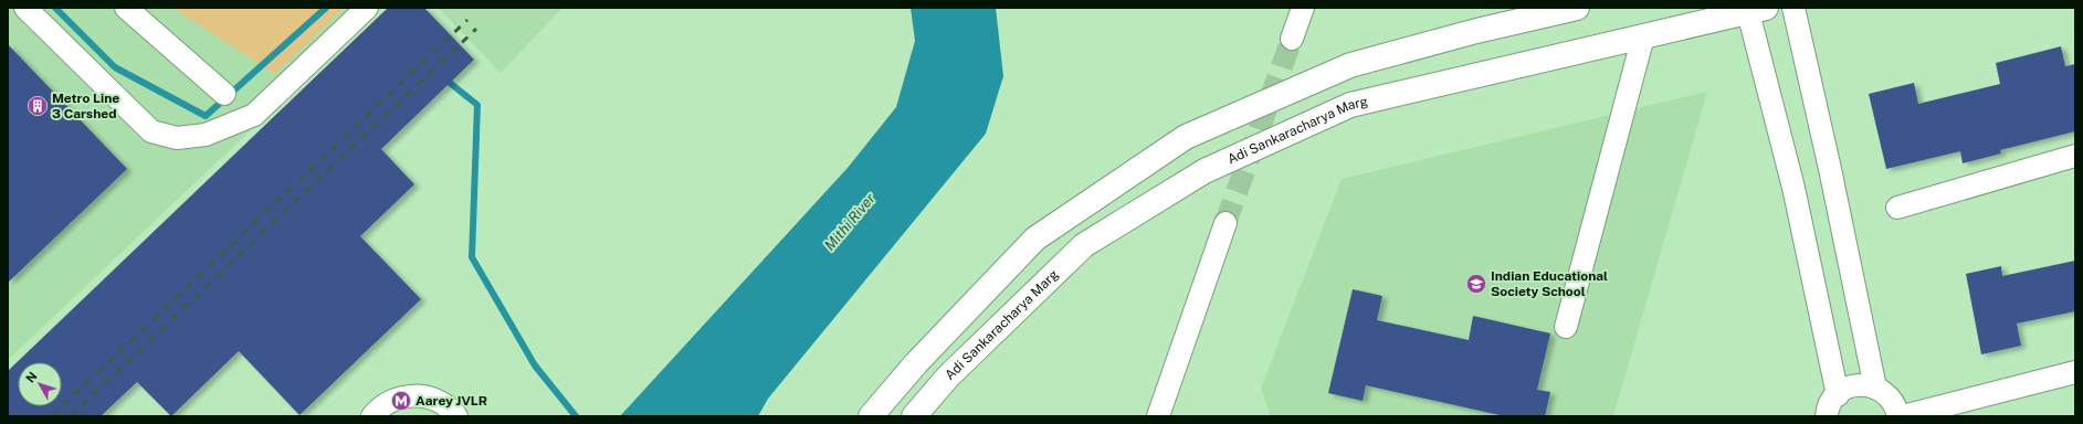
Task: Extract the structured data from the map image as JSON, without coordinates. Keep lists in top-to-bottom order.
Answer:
{
  "streets": {
    "main road": ["Adi Sankaracharya Marg"]
  },
  "water": ["Mithi River"],
  "places": {
    "building": ["Metro Line 3 Carshed"],
    "school or university": ["Indian Educational Society School"],
    "metro station": ["Aarey JVLR"]
  },
  "north": "top left"
}
